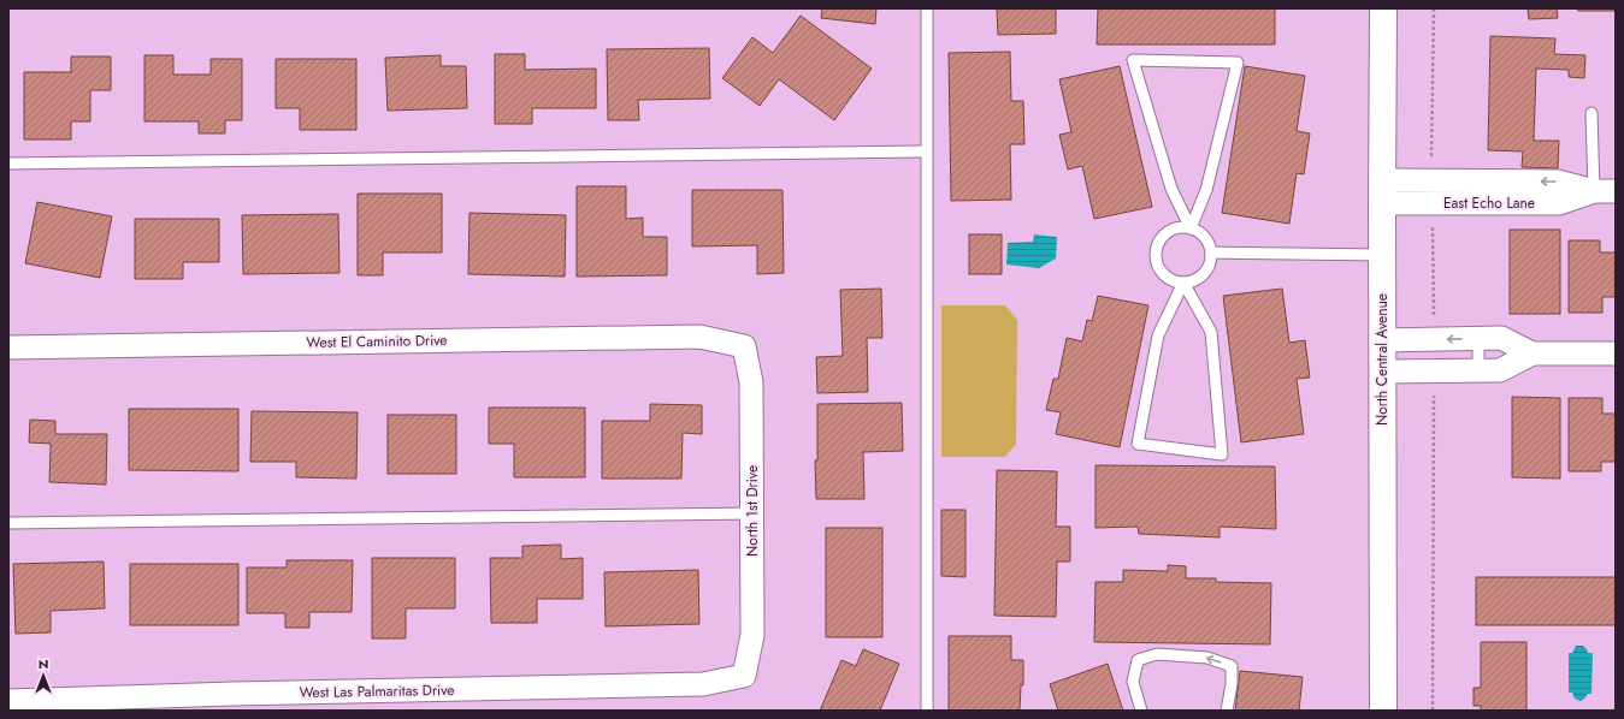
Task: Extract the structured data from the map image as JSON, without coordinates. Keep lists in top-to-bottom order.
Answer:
{
  "streets": {
    "main road": ["North Central Avenue"],
    "street": [
      "East Echo Lane",
      "West El Caminito Drive",
      "North 1st Drive",
      "West Las Palmaritas Drive"
    ]
  },
  "crossings": [
    ["East Echo Lane", "North Central Avenue"],
    ["West El Caminito Drive", "North 1st Drive"],
    ["North 1st Drive", "West Las Palmaritas Drive"]
  ],
  "north": "top"
}
